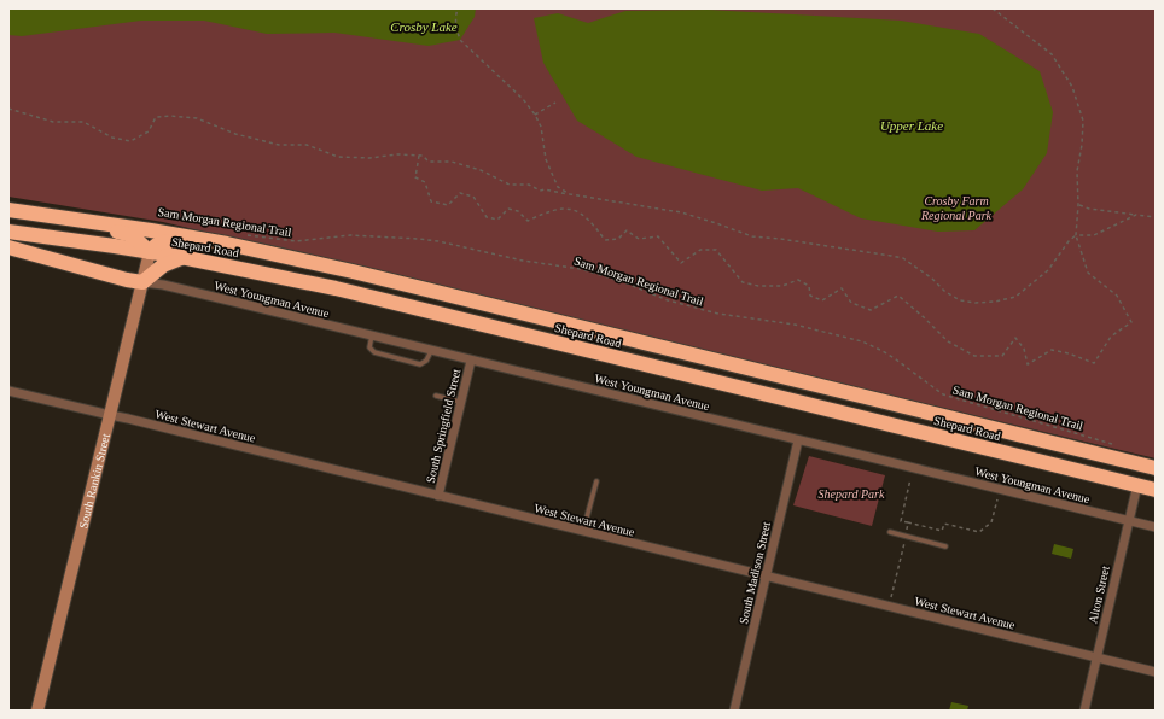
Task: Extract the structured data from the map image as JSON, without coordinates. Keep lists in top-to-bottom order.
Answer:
{
  "streets": {
    "highway": ["Shepard Road"],
    "street": [
      "West Youngman Avenue",
      "West Stewart Avenue",
      "South Springfield Street",
      "South Rankin Street",
      "South Madison Street",
      "Alton Street"
    ],
    "path": ["Sam Morgan Regional Trail"]
  },
  "crossings": [
    ["Shepard Road", "South Rankin Street"],
    ["Shepard Road", "Alton Street"],
    ["West Youngman Avenue", "South Springfield Street"],
    ["West Youngman Avenue", "South Rankin Street"],
    ["West Youngman Avenue", "South Madison Street"],
    ["West Youngman Avenue", "Alton Street"],
    ["West Stewart Avenue", "South Springfield Street"],
    ["West Stewart Avenue", "South Rankin Street"],
    ["West Stewart Avenue", "South Madison Street"],
    ["West Stewart Avenue", "Alton Street"]
  ],
  "water": ["Crosby Lake", "Upper Lake"],
  "parks": ["Crosby Farm Regional Park", "Shepard Park"]
}
